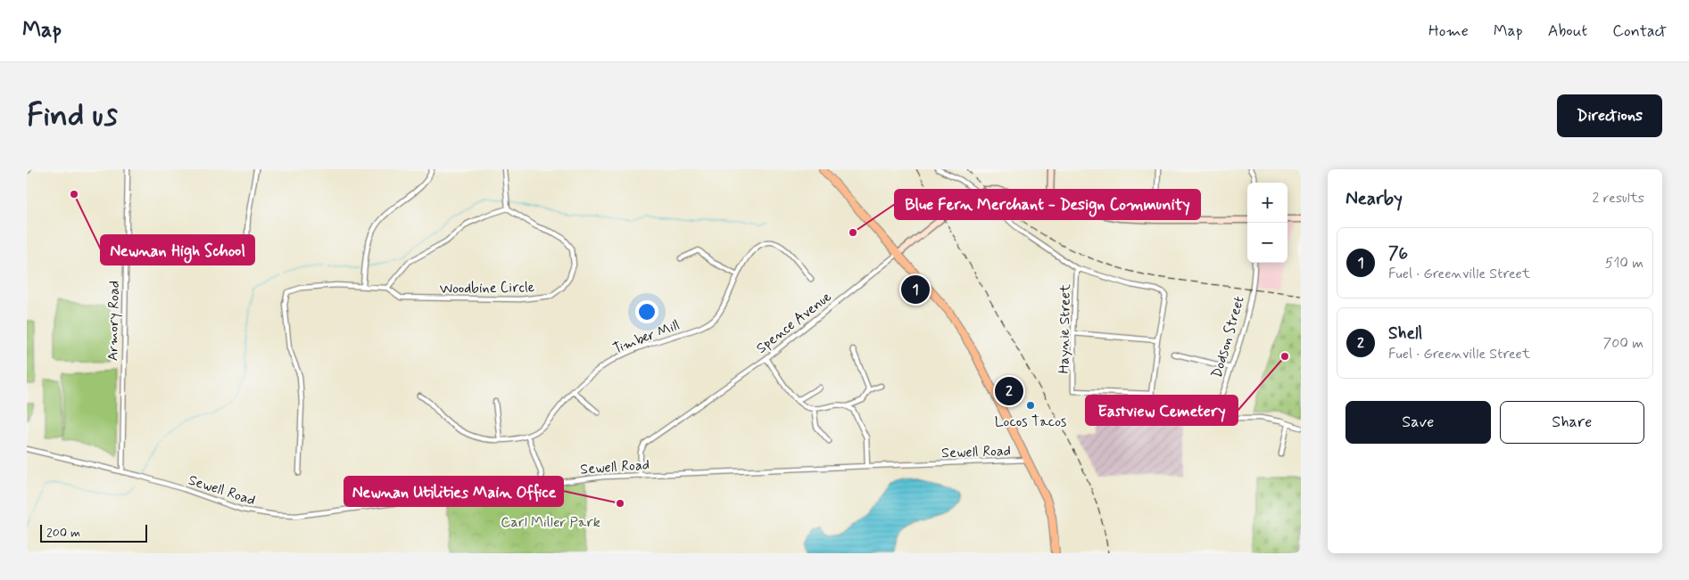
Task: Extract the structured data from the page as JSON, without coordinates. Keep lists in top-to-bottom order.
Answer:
{
  "streets": {
    "street": [
      "Woodbine Circle",
      "Armory Road",
      "Spence Avenue",
      "Haynie Street",
      "Timber Mill",
      "Dodson Street",
      "Sewell Road"
    ]
  },
  "crossings": [
    ["Armory Road", "Sewell Road"],
    ["Spence Avenue", "Sewell Road"]
  ],
  "parks": ["Carl Miller Park"],
  "places": [
    "Newnan High School",
    "Blue Fern Merchant - Design Community",
    "Eastview Cemetery",
    "Locos Tacos",
    "Newnan Utilities Main Office"
  ],
  "scale_bar": "200 m",
  "page": {
    "header": "Map",
    "nav": [
      "Home",
      "Map",
      "About",
      "Contact"
    ],
    "buttons": [
      "Directions",
      ["Save", "Share"]
    ],
    "title": "Find us",
    "heading": ["Nearby", "2 results"],
    "map_buttons": ["+", "−"],
    "list": [
      {
        "mark": "1",
        "name": "76",
        "note": "Fuel · Greenville Street",
        "value": "510 m"
      },
      {
        "mark": "2",
        "name": "Shell",
        "note": "Fuel · Greenville Street",
        "value": "700 m"
      }
    ],
    "pins": ["1", "2"],
    "scale": "200 m"
  }
}
